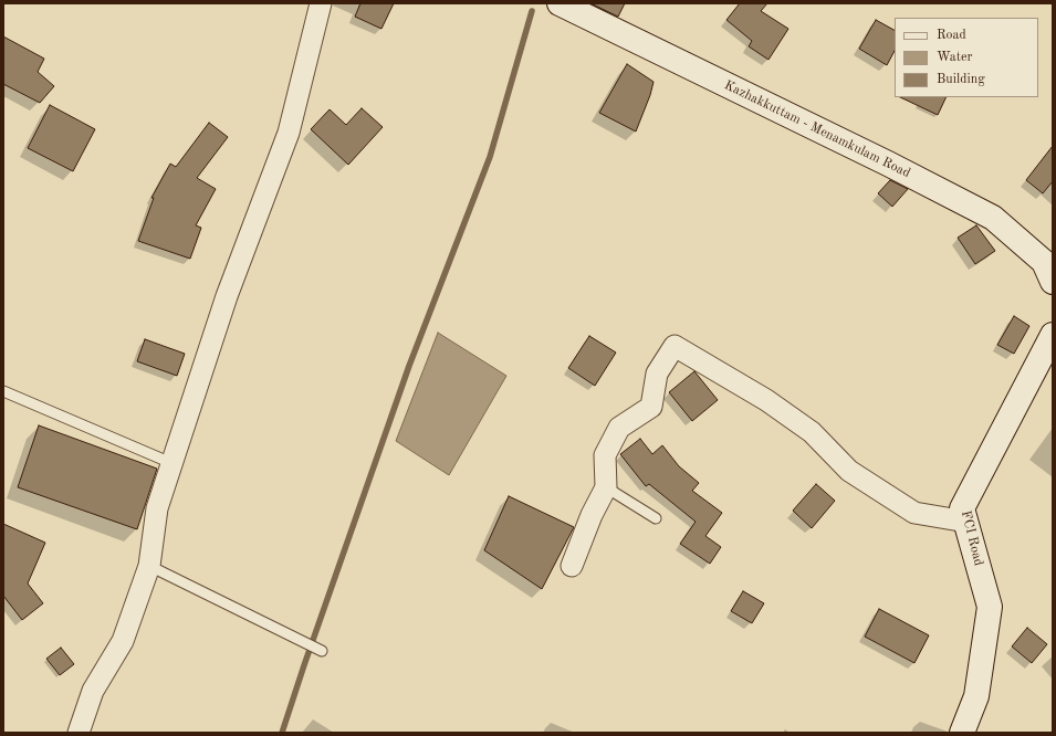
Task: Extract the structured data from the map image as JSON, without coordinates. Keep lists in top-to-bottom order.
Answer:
{
  "streets": {
    "main road": ["Kazhakkuttam - Menamkulam Road", "FCI Road"]
  },
  "legend": ["Road", "Water", "Building"]
}
